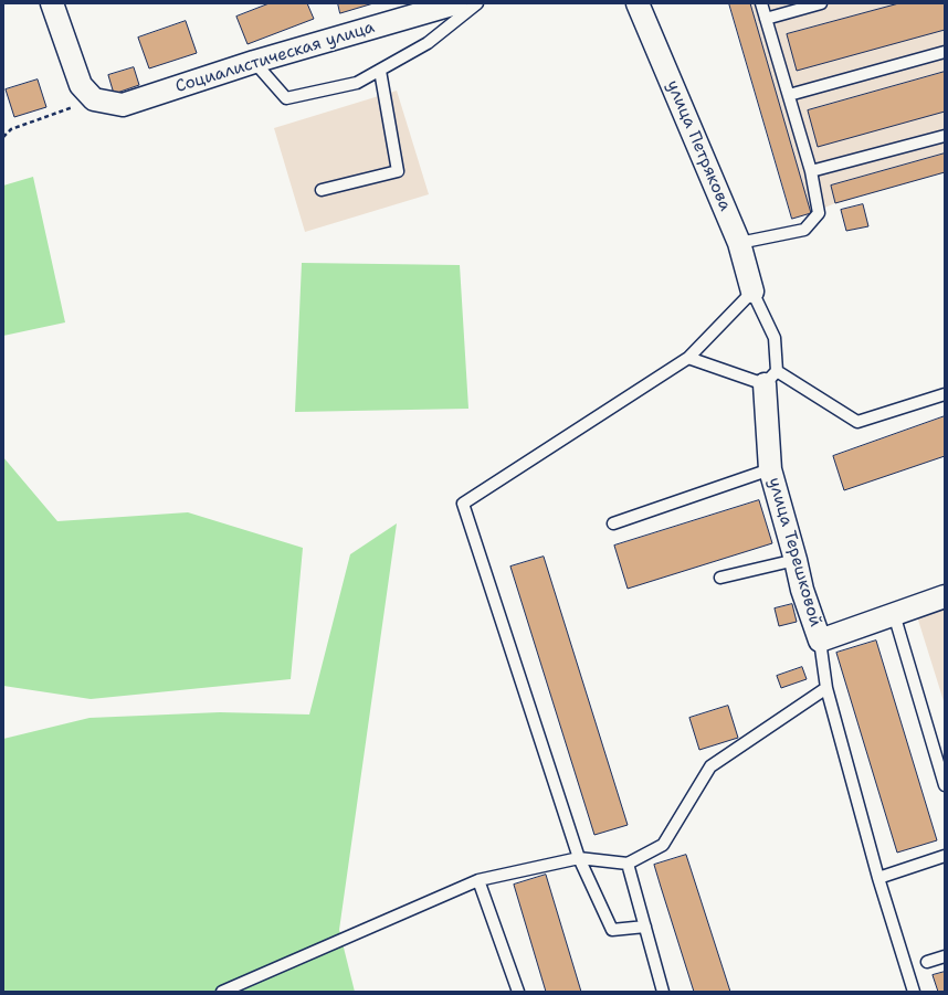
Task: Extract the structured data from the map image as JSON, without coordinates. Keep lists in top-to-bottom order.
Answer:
{
  "streets": {
    "street": ["Социалистическая улица", "улица Петрякова", "улица Терешковой"]
  }
}
